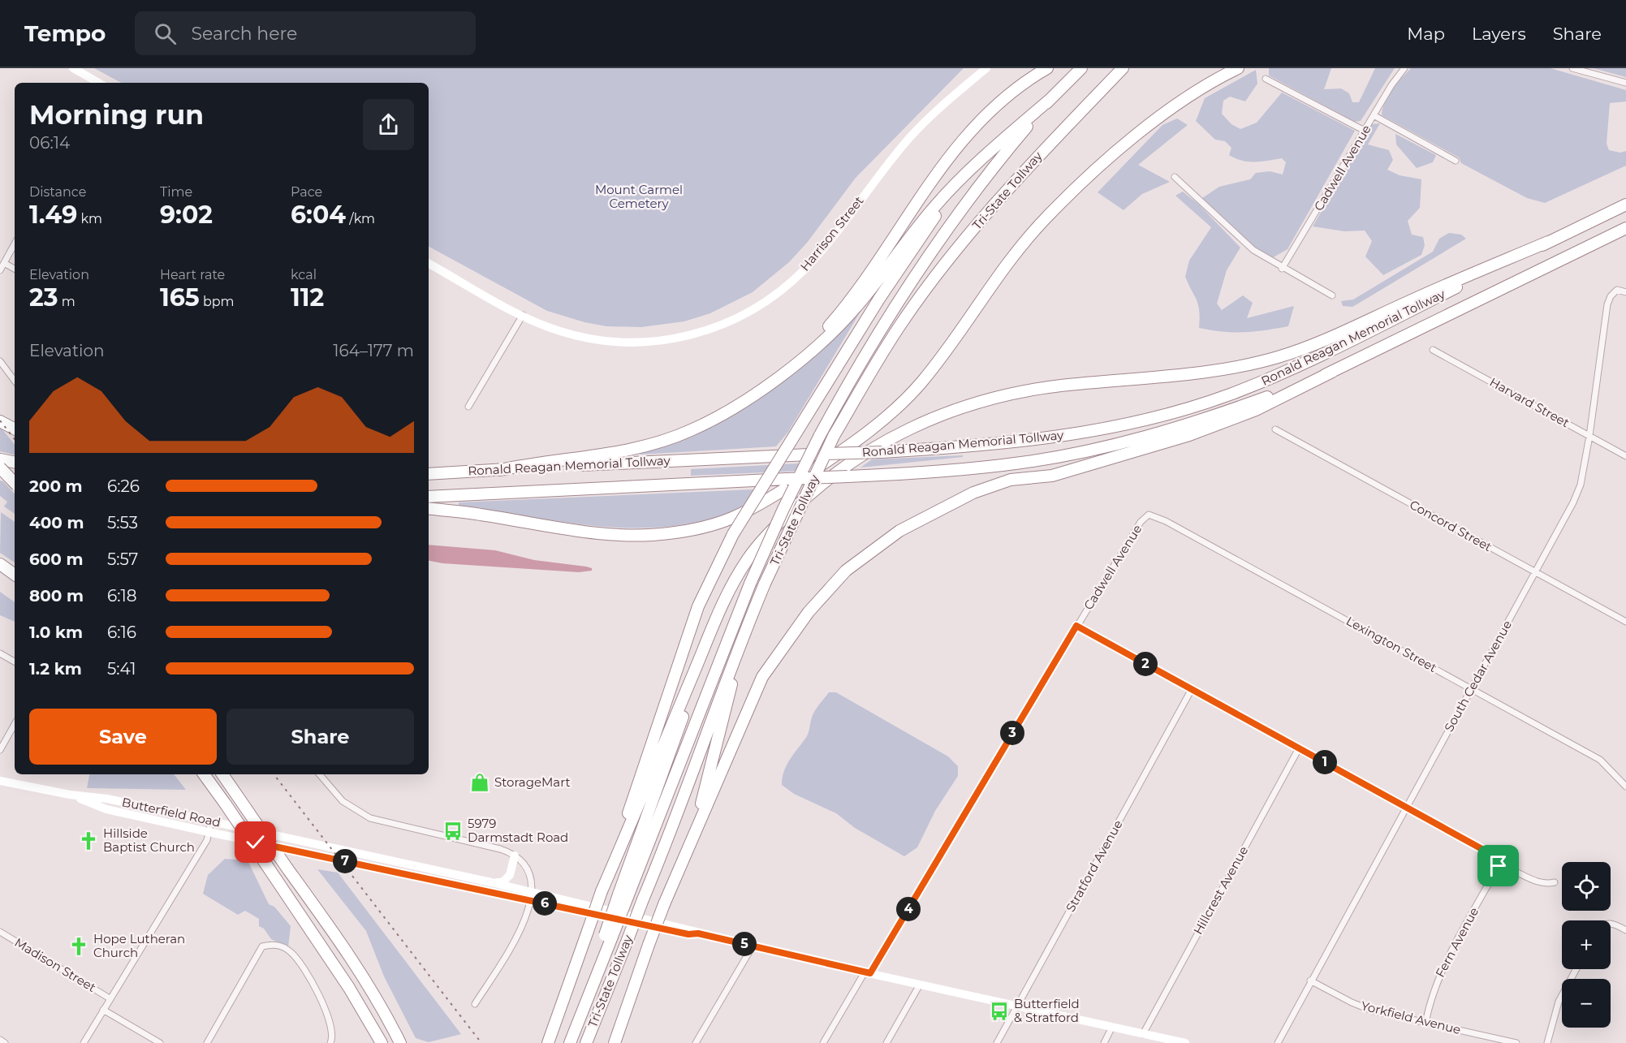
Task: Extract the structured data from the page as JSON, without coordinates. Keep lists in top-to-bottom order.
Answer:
{
  "streets": {
    "highway": ["Tri-State Tollway", "Ronald Reagan Memorial Tollway"],
    "main road": ["Harrison Street", "Butterfield Road"],
    "street": [
      "Cadwell Avenue",
      "Harvard Street",
      "Concord Street",
      "Lexington Street",
      "South Cedar Avenue",
      "Stratford Avenue",
      "Hillcrest Avenue",
      "Fern Avenue",
      "Madison Street",
      "Yorkfield Avenue"
    ]
  },
  "crossings": [
    ["Cadwell Avenue", "Lexington Street"],
    ["Cadwell Avenue", "Butterfield Road"],
    ["Harvard Street", "South Cedar Avenue"],
    ["Concord Street", "South Cedar Avenue"],
    ["Lexington Street", "South Cedar Avenue"],
    ["South Cedar Avenue", "Yorkfield Avenue"],
    ["Butterfield Road", "Stratford Avenue"],
    ["Butterfield Road", "Hillcrest Avenue"],
    ["Fern Avenue", "Yorkfield Avenue"]
  ],
  "parks": ["Mount Carmel Cemetery"],
  "places": {
    "shop": ["StorageMart"],
    "bus stop": ["5979 Darmstadt Road", "Butterfield & Stratford"],
    "church": ["Hillside Baptist Church", "Hope Lutheran Church"]
  },
  "page": {
    "header": "Tempo",
    "search": "Search here",
    "nav": ["Map", "Layers", "Share"],
    "heading": ["Morning run", "06:14"],
    "stats": [
      ["Distance", "1.49 km"],
      ["Time", "9:02"],
      ["Pace", "6:04 /km"],
      ["Elevation", "23 m"],
      ["Heart rate", "165 bpm"],
      ["kcal", "112"]
    ],
    "chart": ["Elevation", "164–177 m"],
    "list": [
      {
        "name": "200 m",
        "note": "6:26"
      },
      {
        "name": "400 m",
        "note": "5:53"
      },
      {
        "name": "600 m",
        "note": "5:57"
      },
      {
        "name": "800 m",
        "note": "6:18"
      },
      {
        "name": "1.0 km",
        "note": "6:16"
      },
      {
        "name": "1.2 km",
        "note": "5:41"
      }
    ],
    "pins": [
      "2",
      "3",
      "1",
      "7",
      "6",
      "4",
      "5"
    ],
    "buttons": ["Save", "Share"],
    "map_buttons": ["+", "−"]
  }
}
